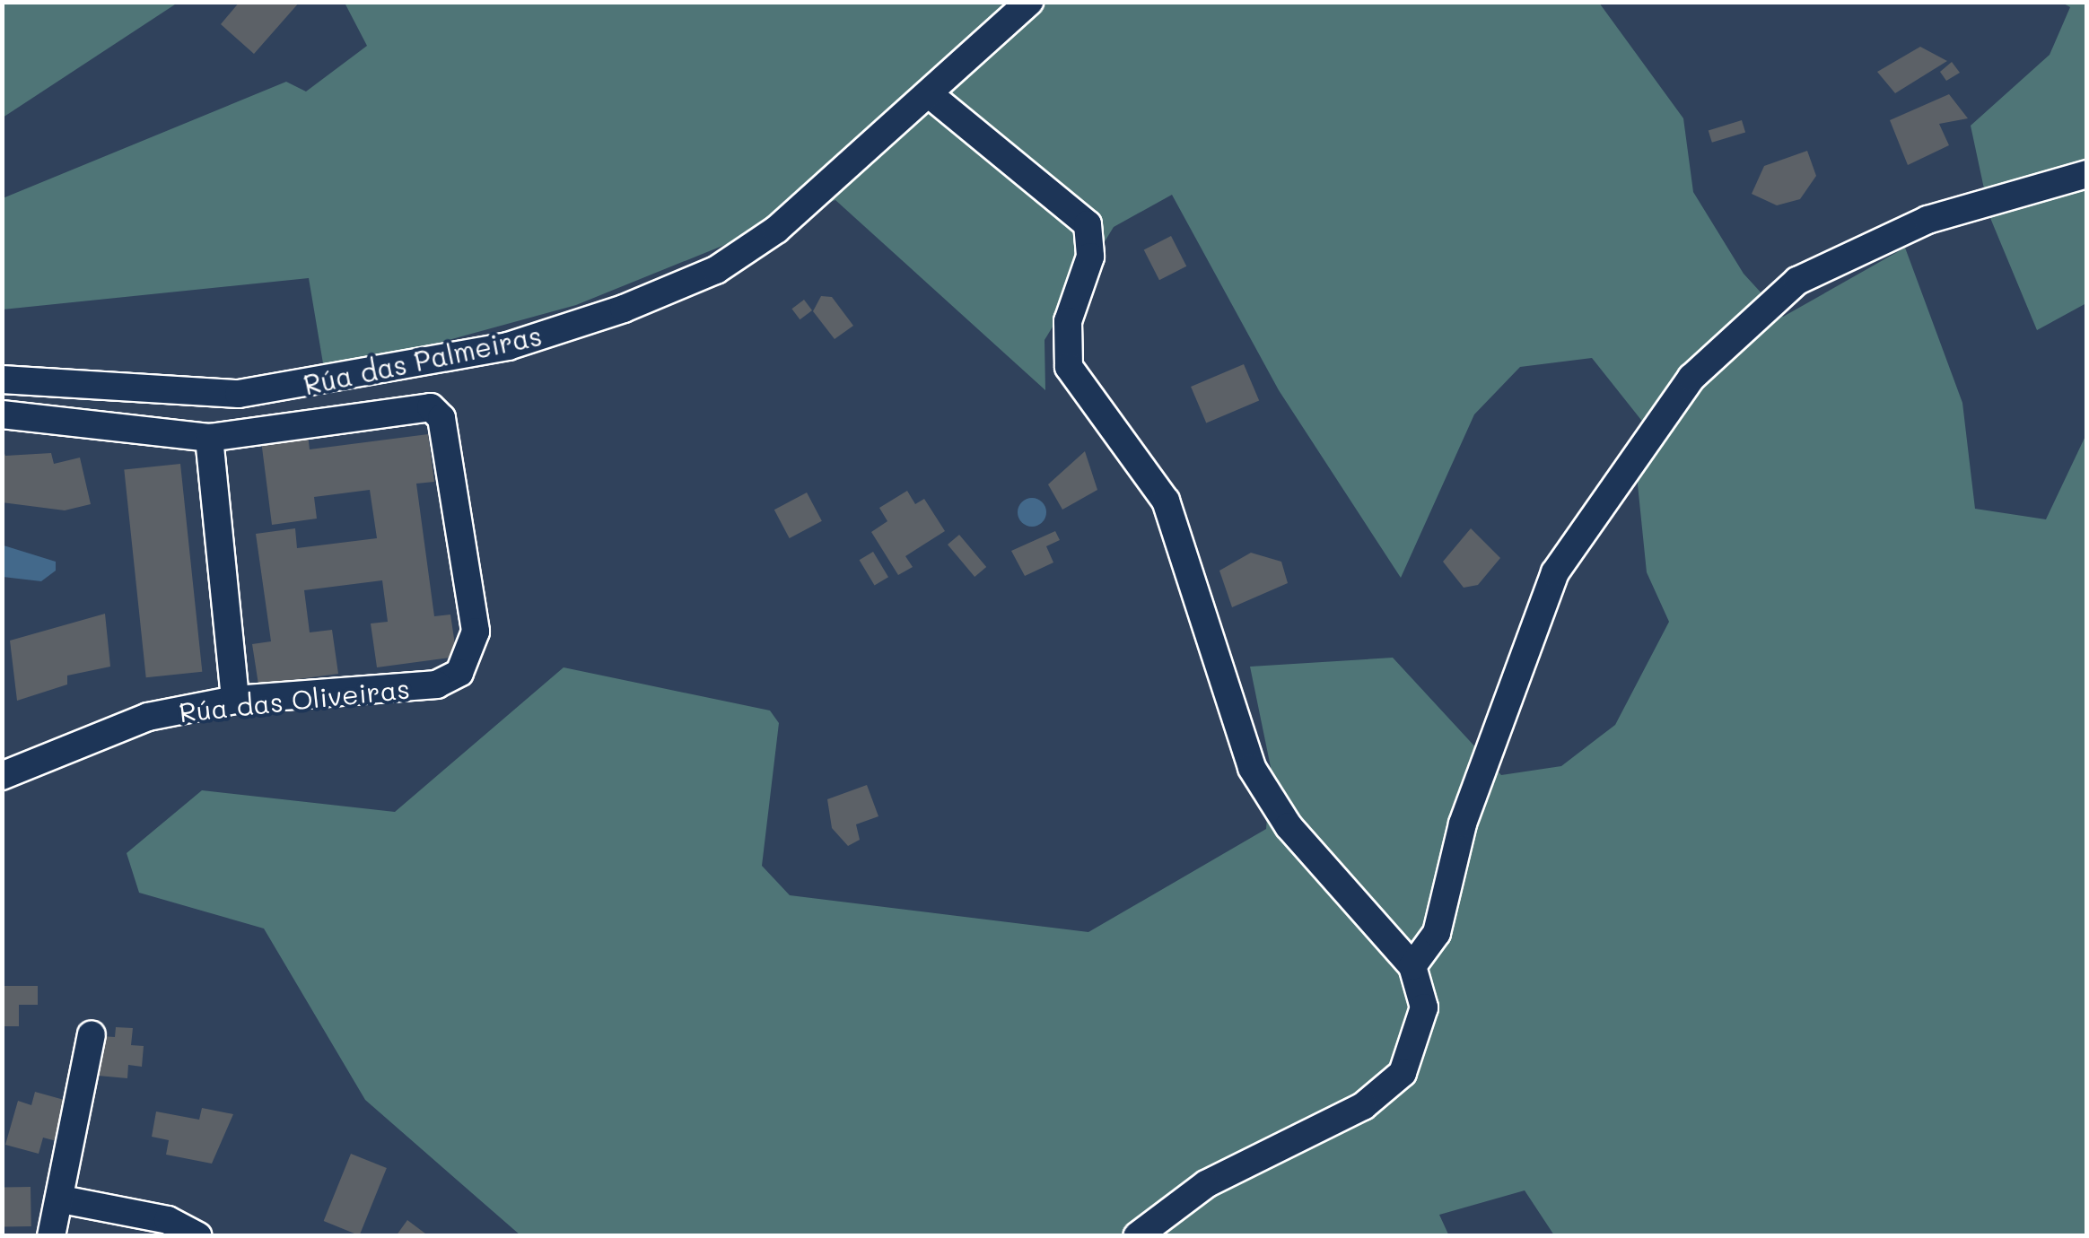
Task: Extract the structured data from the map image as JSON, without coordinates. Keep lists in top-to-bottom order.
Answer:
{
  "streets": {
    "street": ["Rúa das Palmeiras", "Rúa das Oliveiras"]
  },
  "crossings": [
    ["Rúa das Palmeiras", "Rúa das Oliveiras"]
  ]
}
